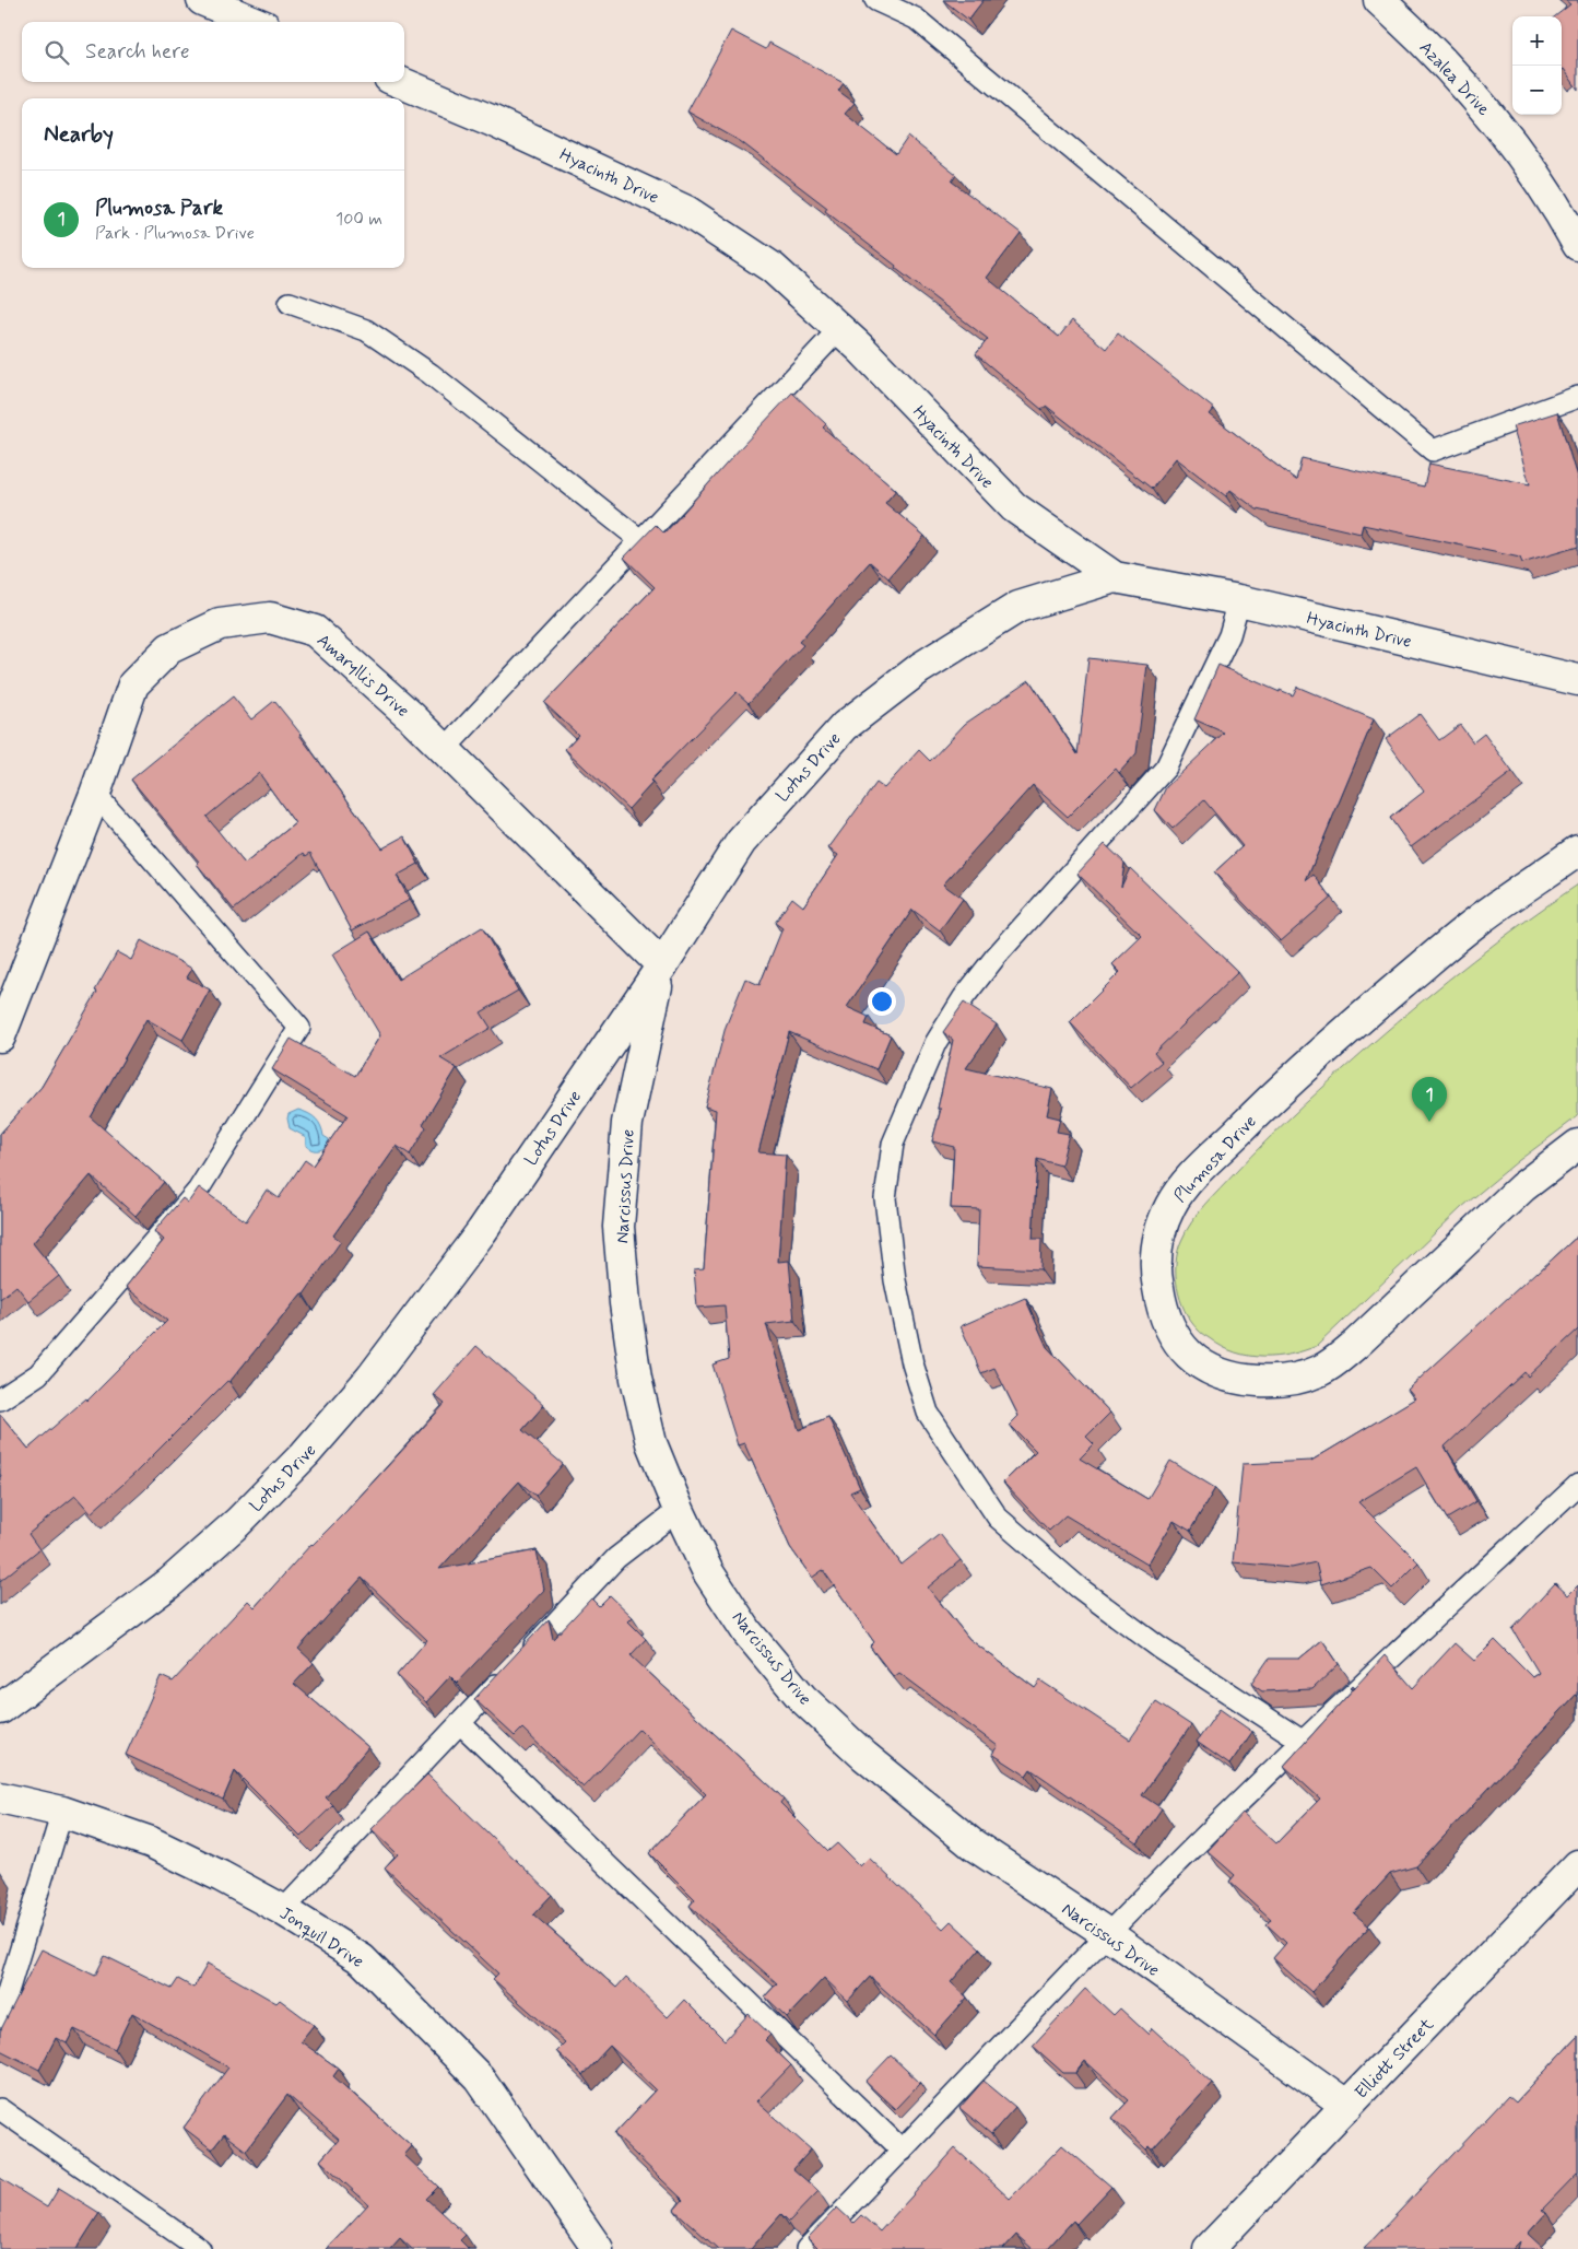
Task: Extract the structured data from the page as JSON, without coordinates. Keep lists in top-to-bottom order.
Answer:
{
  "streets": {
    "street": [
      "Azalea Drive",
      "Hyacinth Drive",
      "Amaryllis Drive",
      "Lotus Drive",
      "Plumosa Drive",
      "Narcissus Drive",
      "Jonquil Drive",
      "Elliott Street"
    ]
  },
  "crossings": [
    ["Hyacinth Drive", "Lotus Drive"],
    ["Amaryllis Drive", "Lotus Drive"],
    ["Amaryllis Drive", "Narcissus Drive"],
    ["Lotus Drive", "Narcissus Drive"],
    ["Narcissus Drive", "Elliott Street"]
  ],
  "page": {
    "map_buttons": ["+", "−"],
    "search": "Search here",
    "heading": "Nearby",
    "list": [
      {
        "mark": "1",
        "name": "Plumosa Park",
        "note": "Park · Plumosa Drive",
        "value": "100 m"
      }
    ],
    "pins": "1"
  }
}
